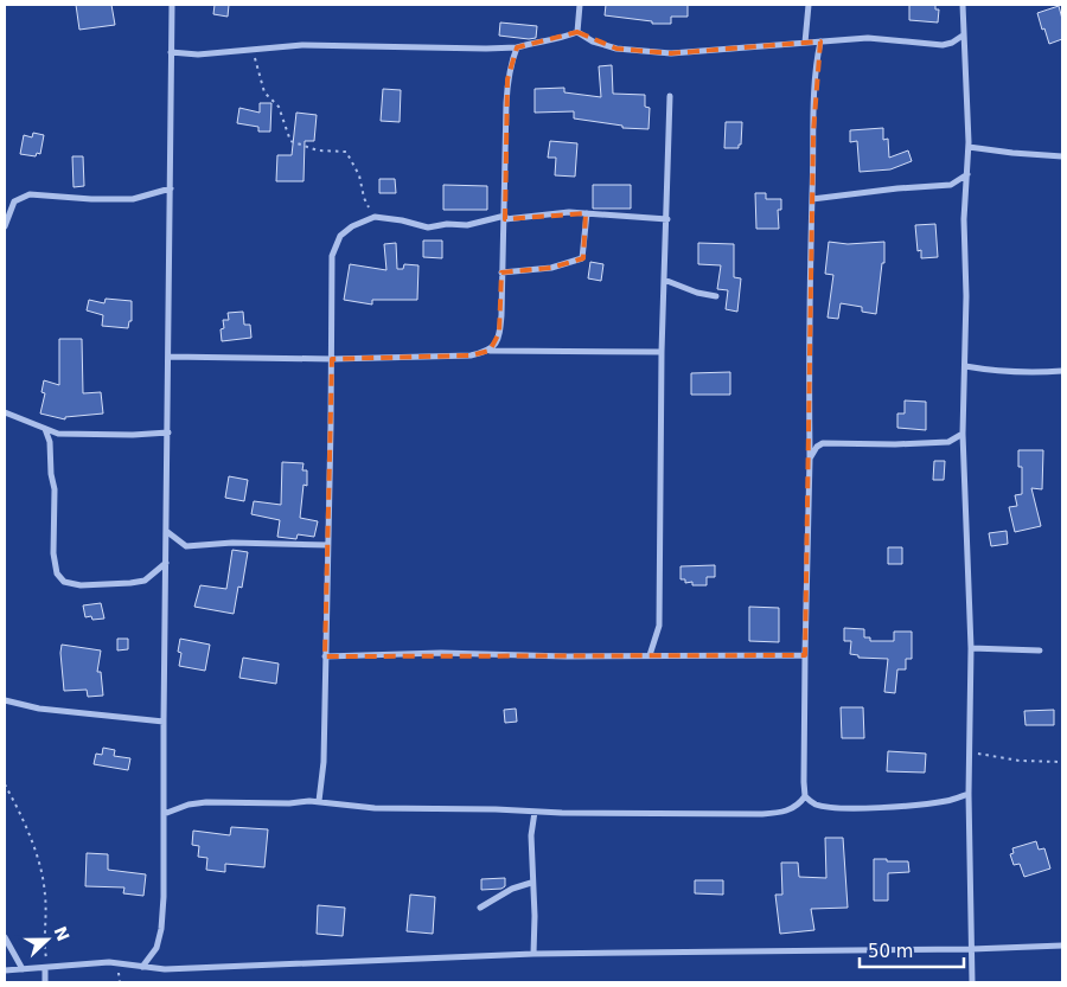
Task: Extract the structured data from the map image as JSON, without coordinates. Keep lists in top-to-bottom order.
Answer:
{
  "scale_bar": "50 m",
  "north": "right"
}
